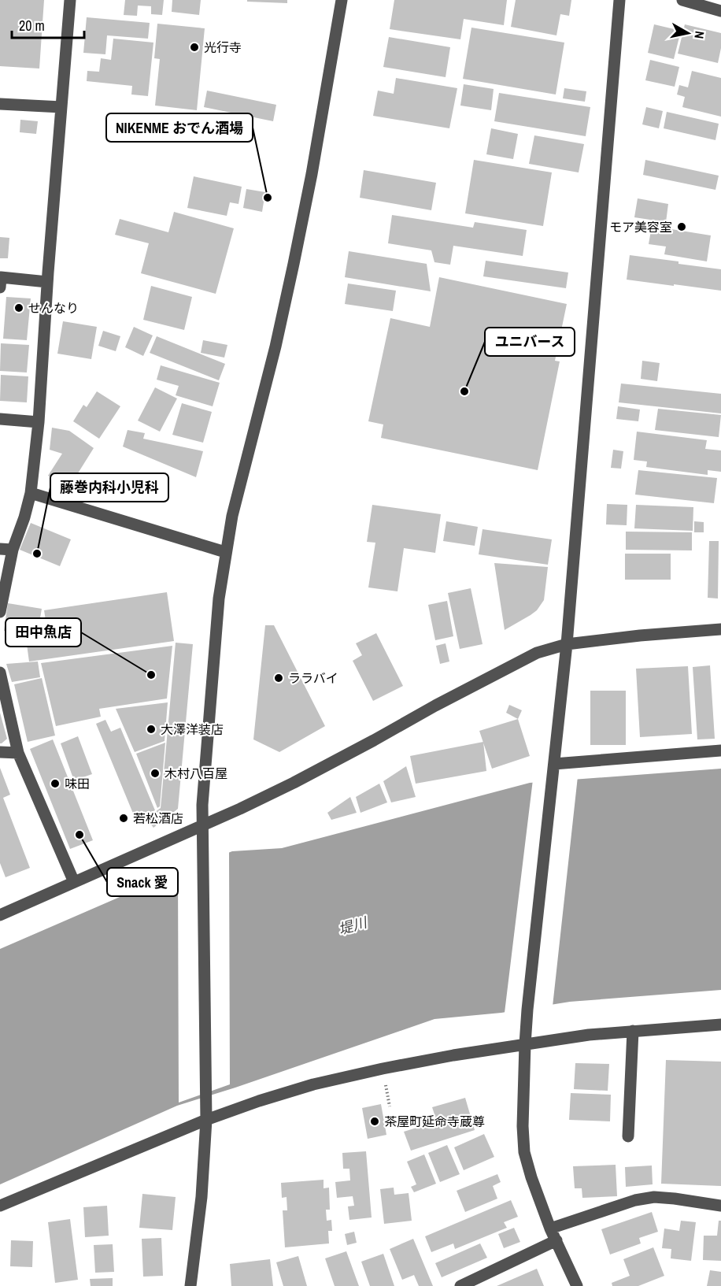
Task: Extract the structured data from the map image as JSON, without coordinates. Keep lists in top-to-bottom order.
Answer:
{
  "water": ["堤川"],
  "places": [
    "光行寺",
    "NIKENME おでん酒場",
    "モア美容室",
    "せんなり",
    "ユニバース",
    "藤巻内科小児科",
    "田中魚店",
    "ララバイ",
    "大澤洋装店",
    "木村八百屋",
    "味田",
    "若松酒店",
    "Snack 愛",
    "茶屋町延命寺蔵尊"
  ],
  "scale_bar": "20 m",
  "north": "right"
}
